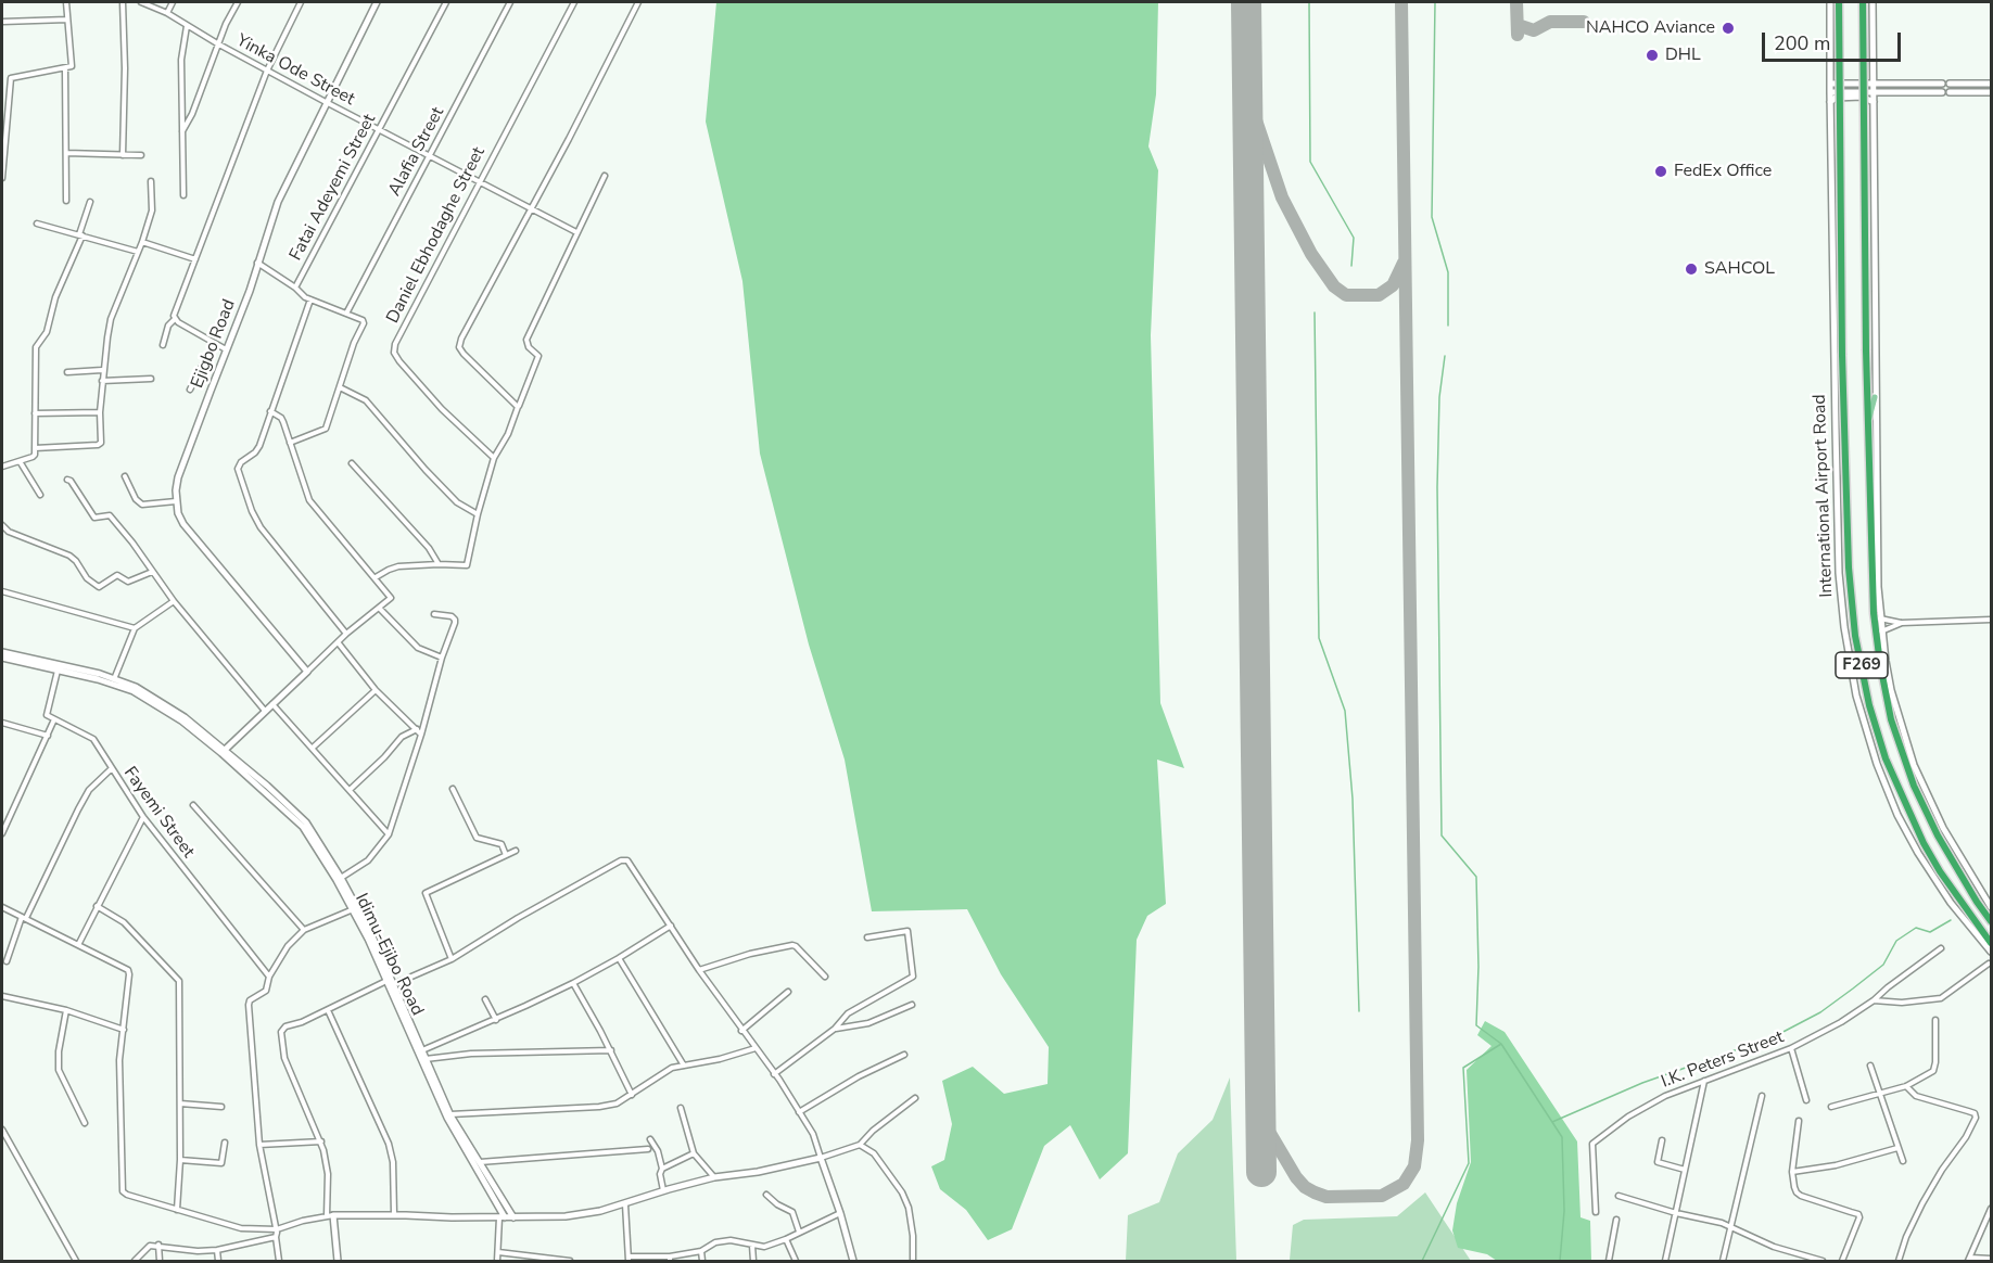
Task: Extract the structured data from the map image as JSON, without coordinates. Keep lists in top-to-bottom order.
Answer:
{
  "streets": {
    "highway": ["International Airport Road", "F269"],
    "main road": ["Ejigbo Road", "Idimu-Ejibo Road"],
    "street": [
      "Yinka Ode Street",
      "Alafia Street",
      "Fatai Adeyemi Street",
      "Daniel Ebhodaghe Street",
      "Fayemi Street",
      "I.K. Peters Street"
    ]
  },
  "crossings": [
    ["Yinka Ode Street", "Alafia Street"],
    ["Yinka Ode Street", "Fatai Adeyemi Street"],
    ["Yinka Ode Street", "Daniel Ebhodaghe Street"],
    ["Yinka Ode Street", "Ejigbo Road"],
    ["Alafia Street", "Fatai Adeyemi Street"]
  ],
  "places": [
    "NAHCO Aviance",
    "DHL",
    "FedEx Office",
    "SAHCOL"
  ],
  "scale_bar": "200 m"
}
